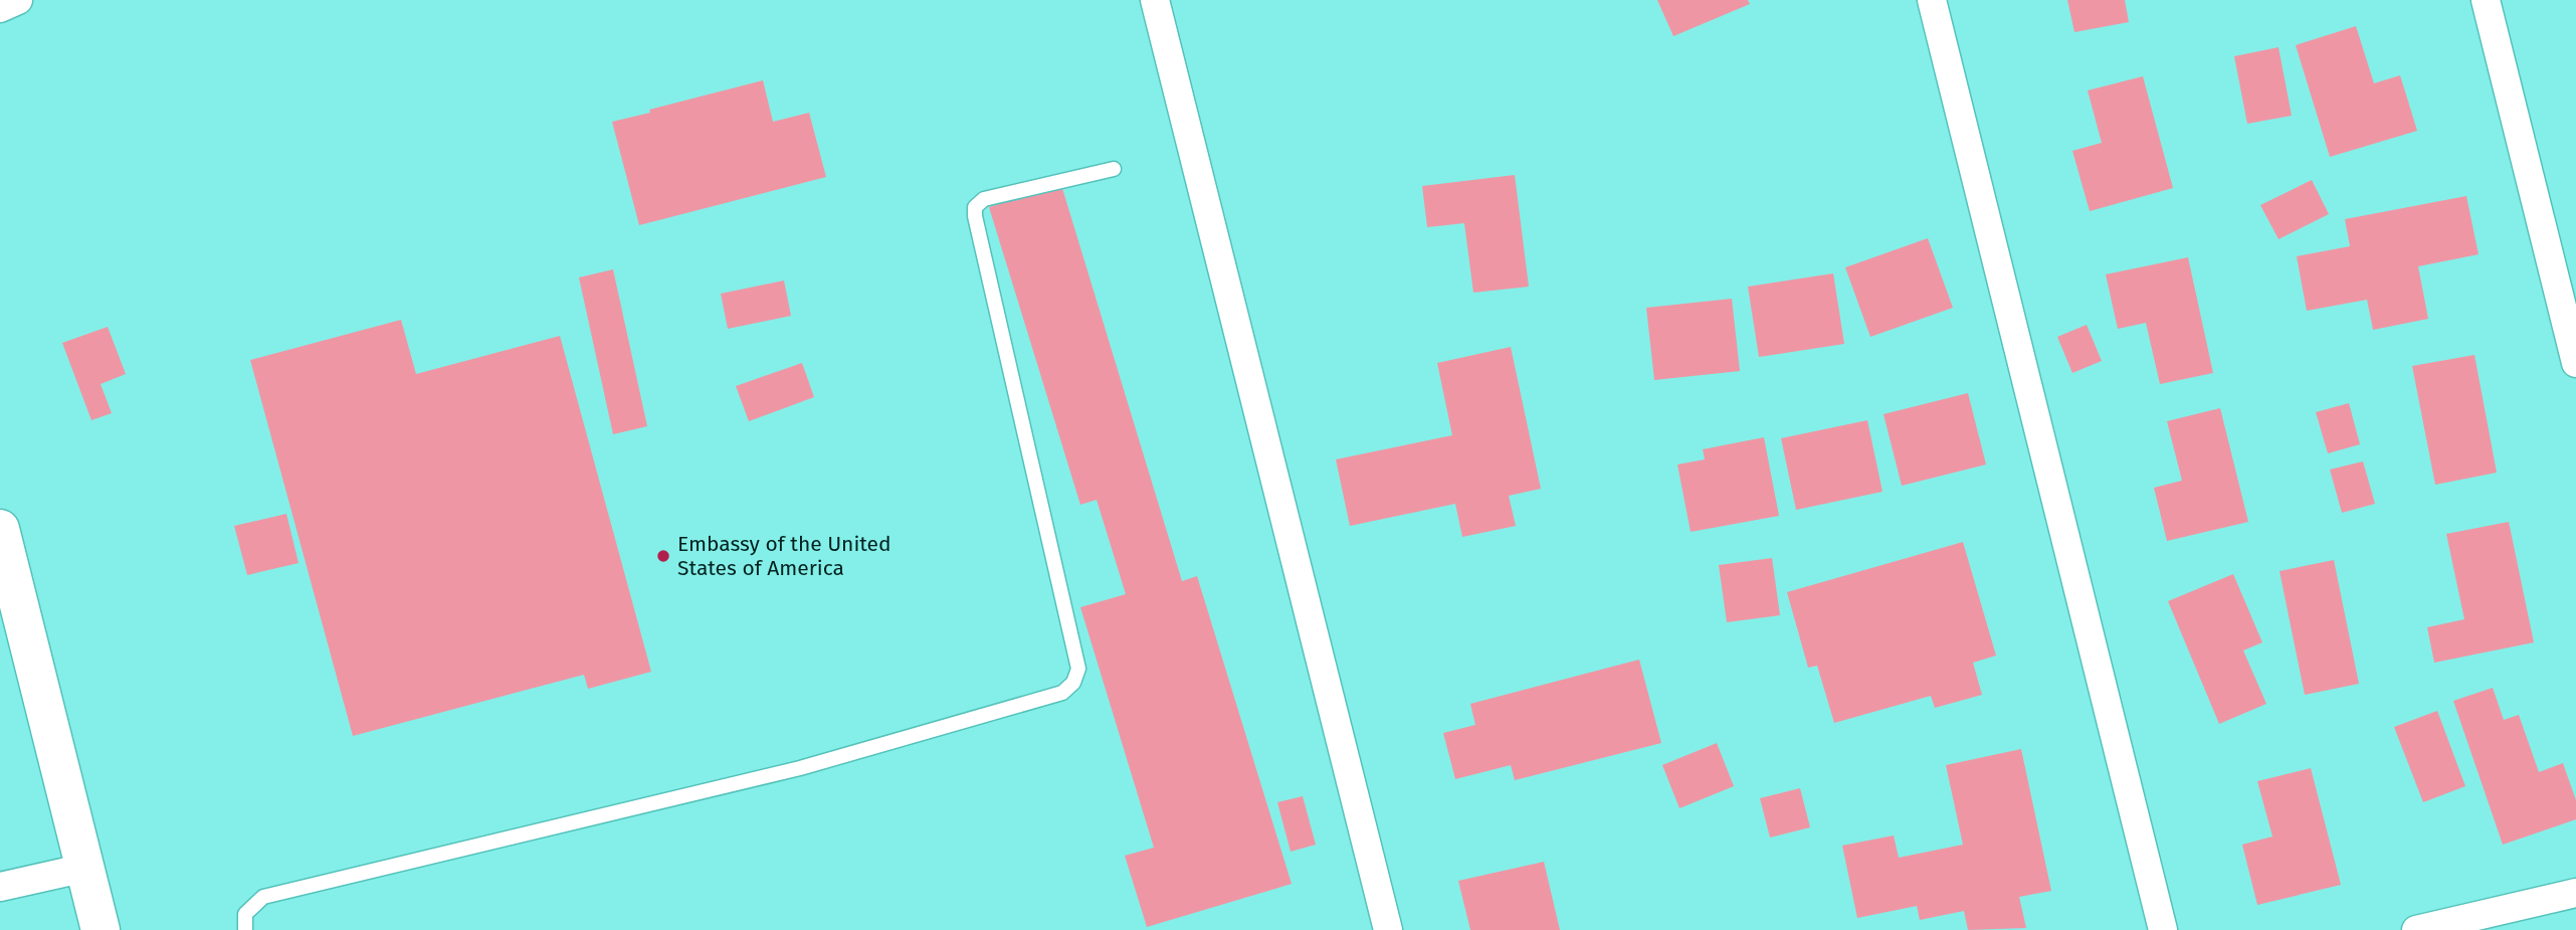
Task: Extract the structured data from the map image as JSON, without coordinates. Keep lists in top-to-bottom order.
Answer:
{
  "places": ["Embassy of the United States of America"]
}
